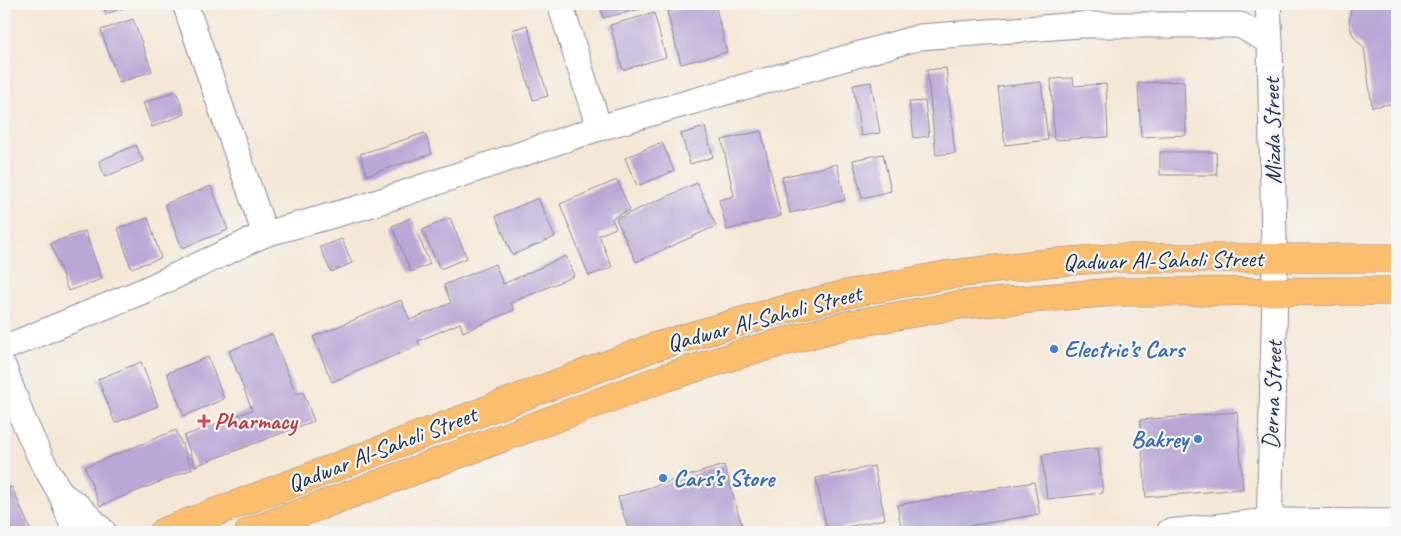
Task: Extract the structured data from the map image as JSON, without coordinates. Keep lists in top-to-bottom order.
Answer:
{
  "streets": {
    "highway": ["Qadwar Al-Saholi Street"],
    "street": ["Mizda Street", "Derna Street"]
  },
  "crossings": [
    ["Mizda Street", "Qadwar Al-Saholi Street"],
    ["Mizda Street", "Derna Street"],
    ["Qadwar Al-Saholi Street", "Derna Street"]
  ],
  "places": {
    "other": ["Electric’s Cars", "Bakrey", "Cars’s Store"],
    "health": ["Pharmacy"]
  }
}
